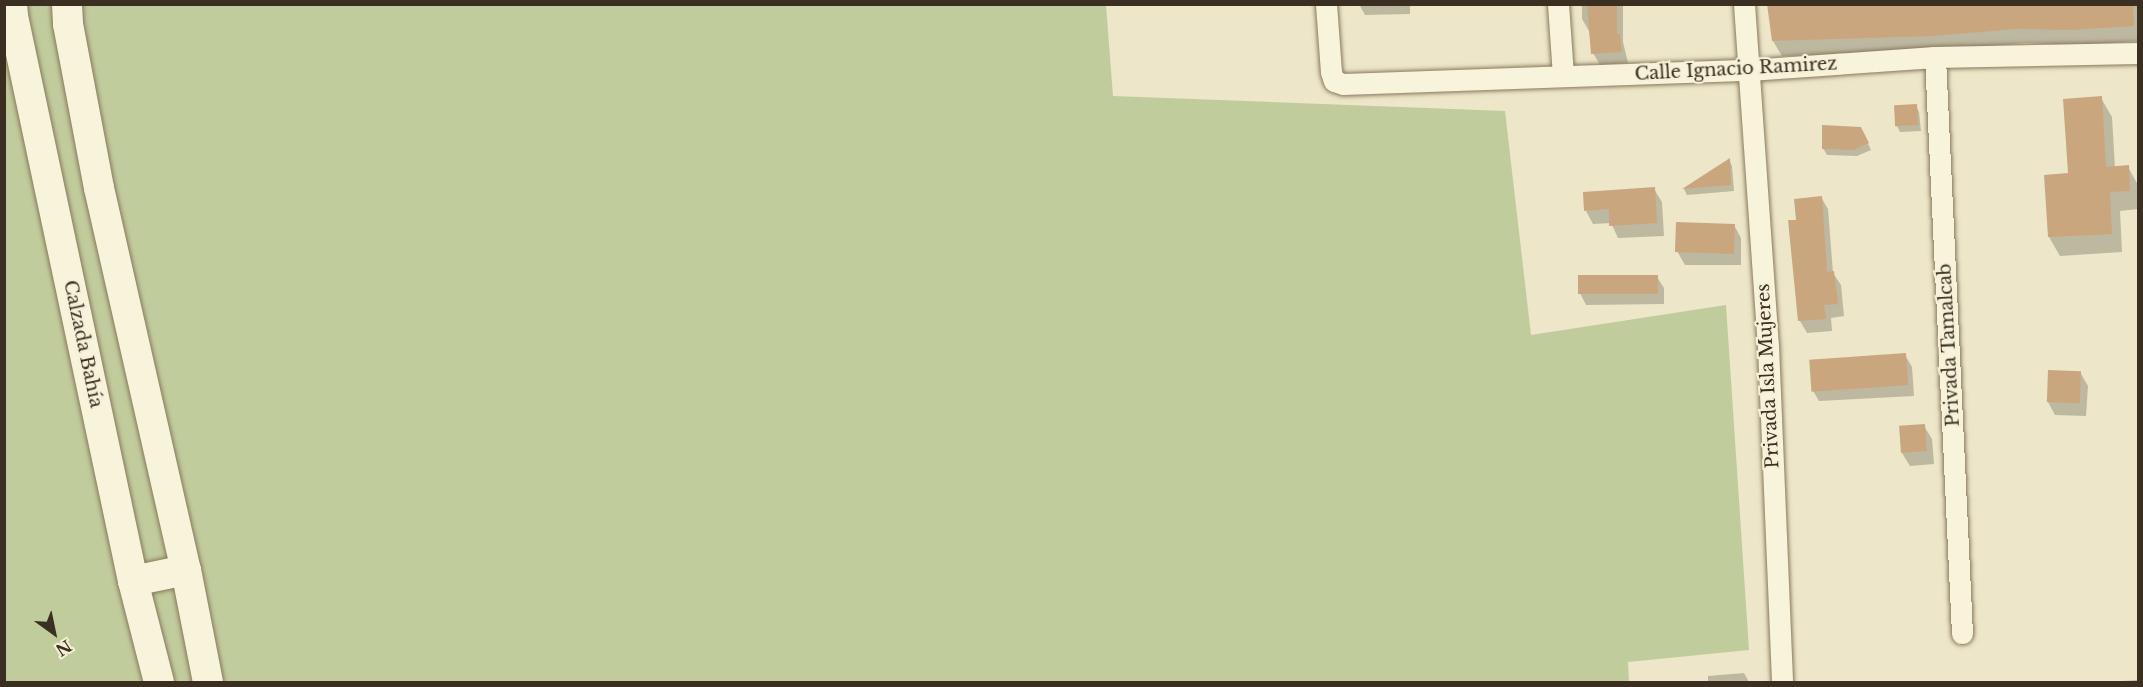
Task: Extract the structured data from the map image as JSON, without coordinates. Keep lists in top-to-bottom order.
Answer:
{
  "streets": {
    "main road": ["Calzada Bahía"],
    "street": ["Calle Ignacio Ramirez", "Privada Tamalcab", "Privada Isla Mujeres"]
  },
  "crossings": [
    ["Calle Ignacio Ramirez", "Privada Tamalcab"],
    ["Calle Ignacio Ramirez", "Privada Isla Mujeres"]
  ],
  "north": "bottom right"
}
